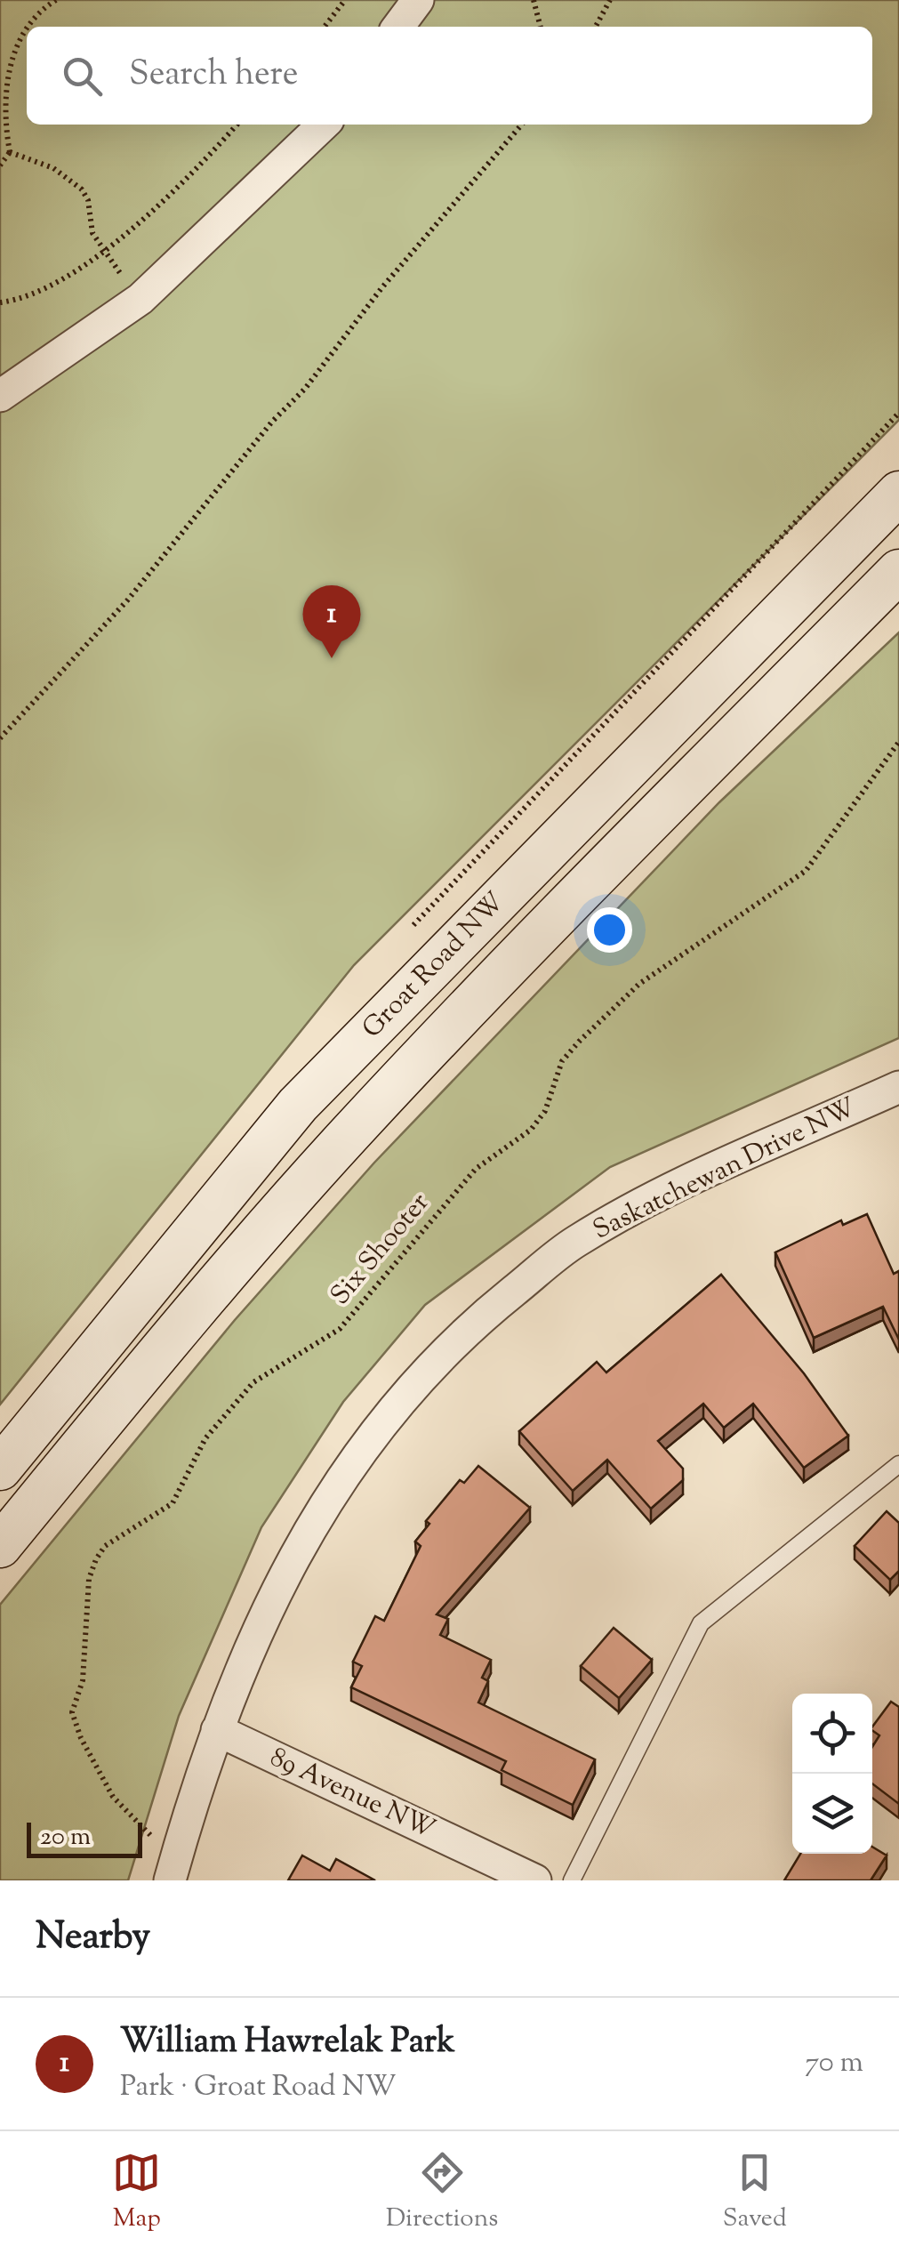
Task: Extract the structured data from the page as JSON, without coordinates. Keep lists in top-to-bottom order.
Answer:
{
  "streets": {
    "main road": ["Groat Road NW"],
    "street": ["Saskatchewan Drive NW", "89 Avenue NW"],
    "path": ["Six Shooter"]
  },
  "crossings": [
    ["Saskatchewan Drive NW", "89 Avenue NW"]
  ],
  "scale_bar": "20 m",
  "page": {
    "search": "Search here",
    "pins": "1",
    "scale": "20 m",
    "heading": "Nearby",
    "list": [
      {
        "mark": "1",
        "name": "William Hawrelak Park",
        "note": "Park · Groat Road NW",
        "value": "70 m"
      }
    ],
    "nav": ["Map", "Directions", "Saved"]
  }
}
